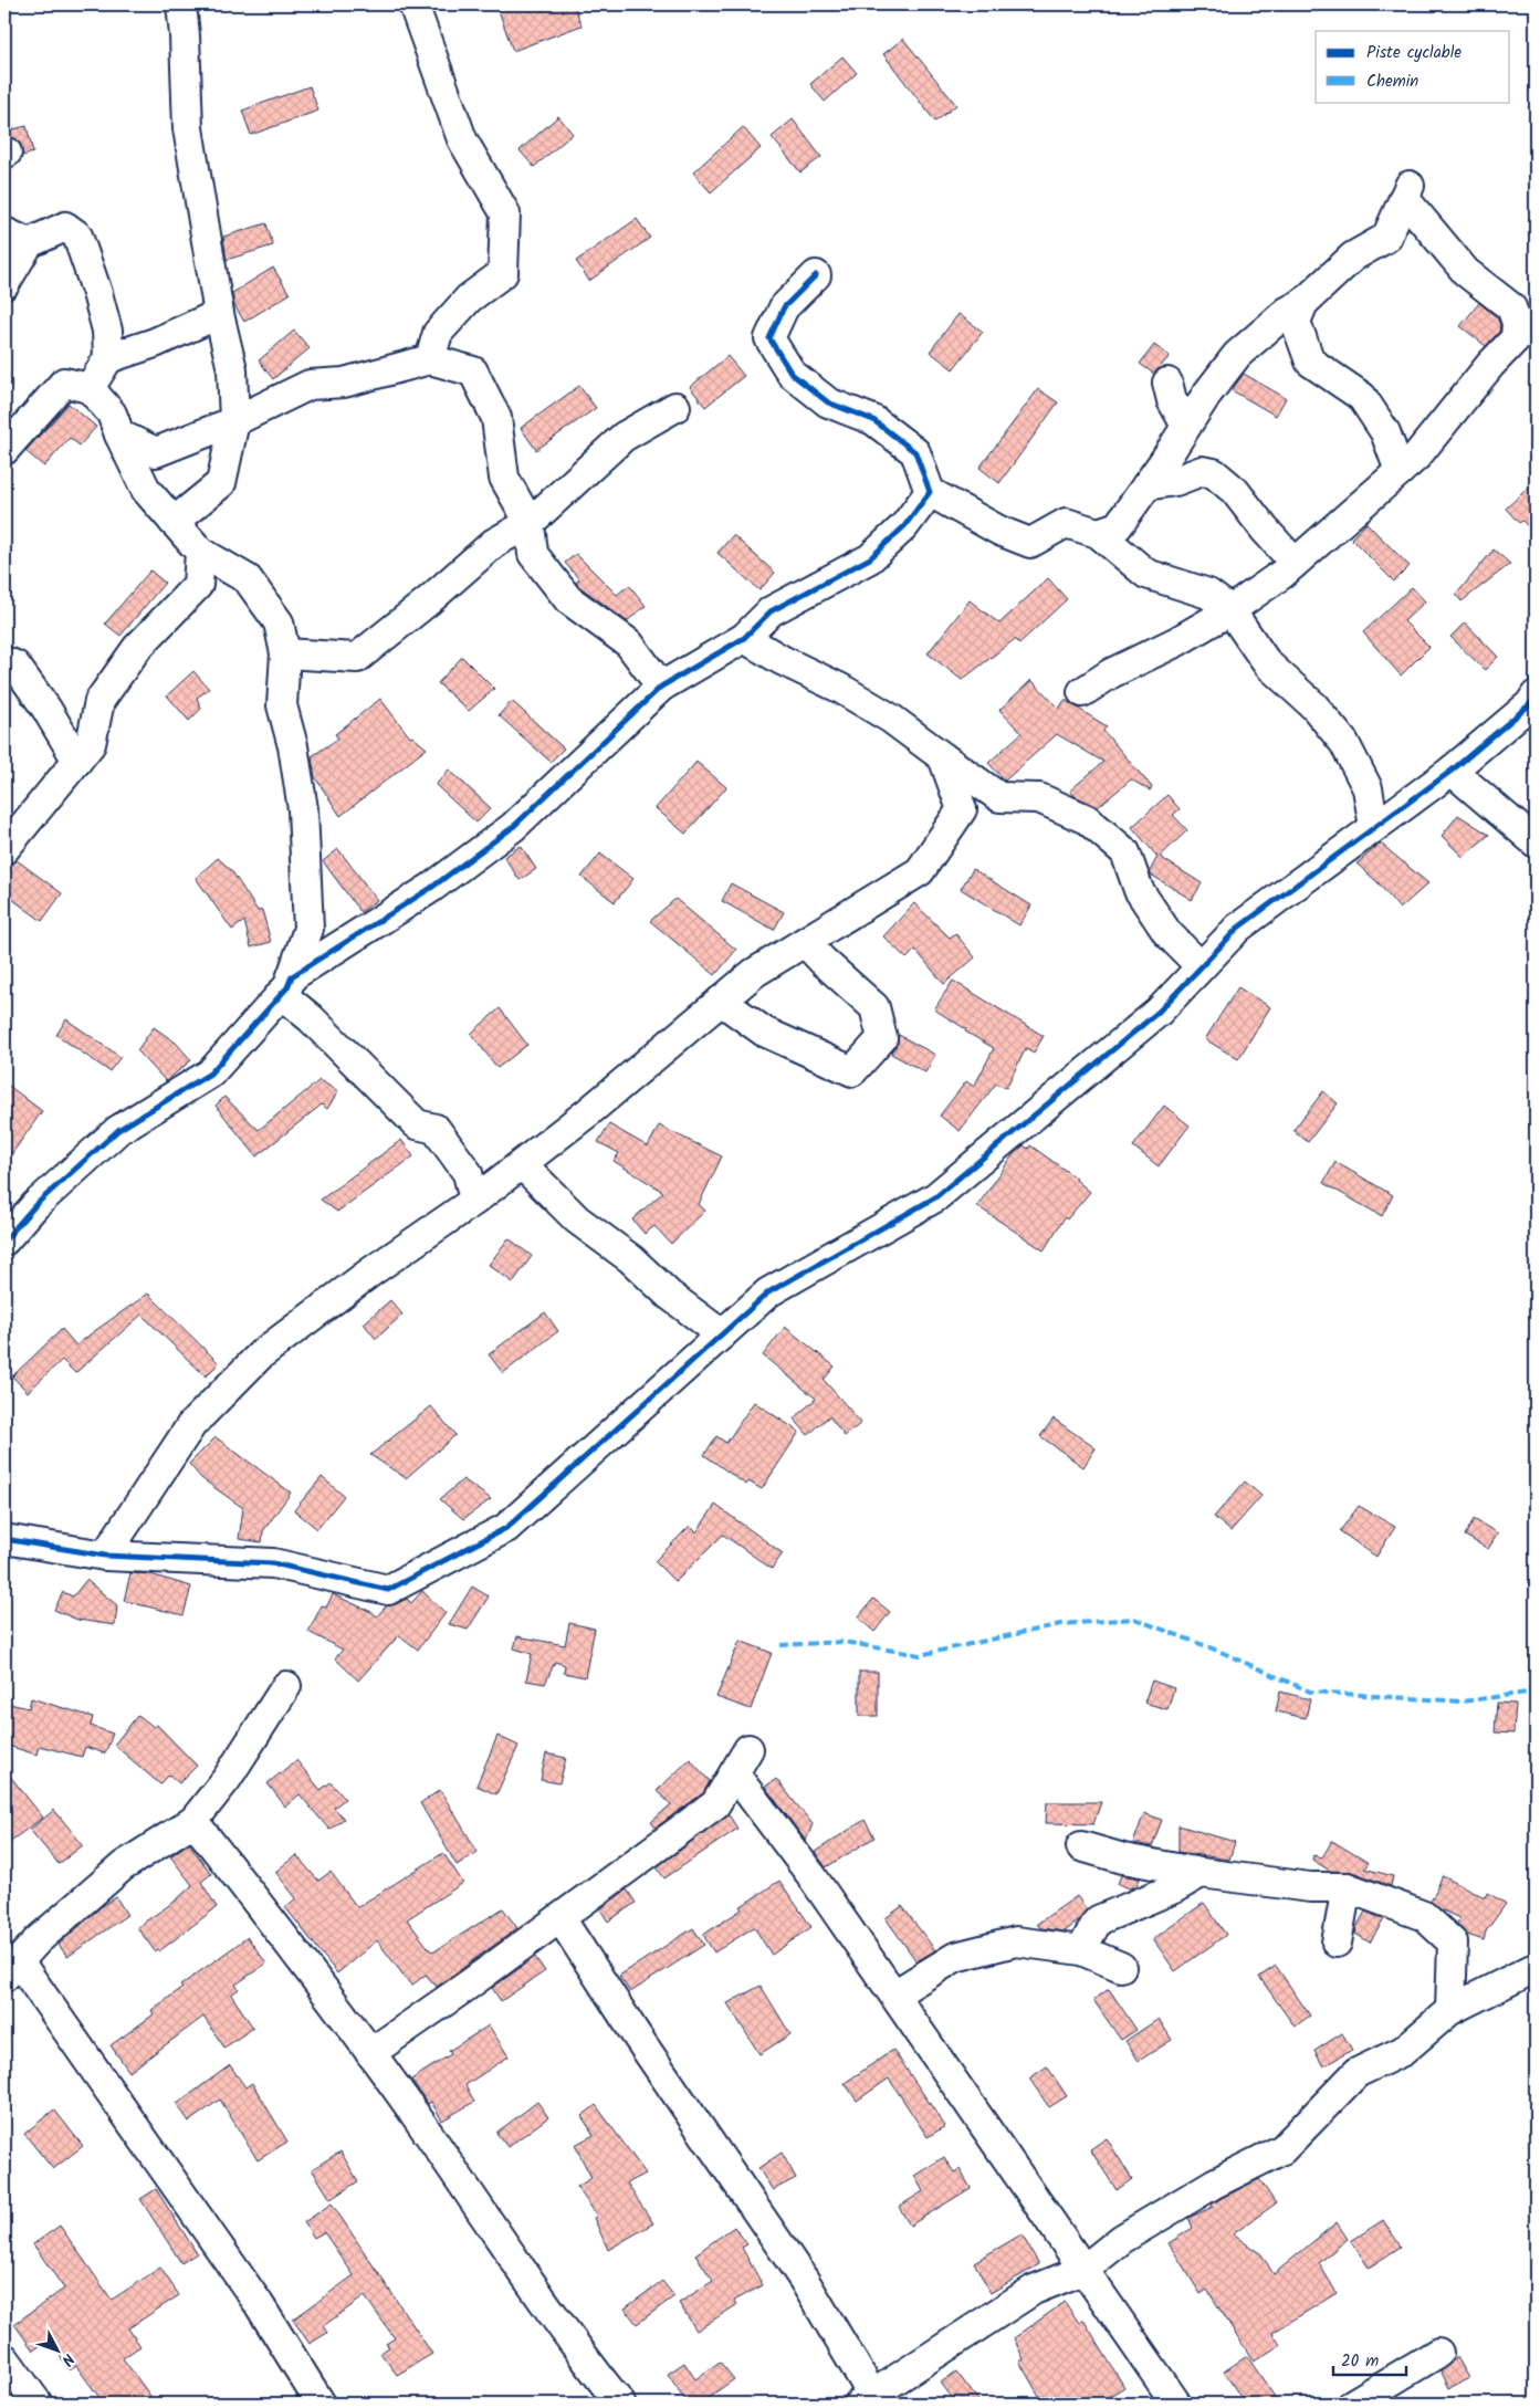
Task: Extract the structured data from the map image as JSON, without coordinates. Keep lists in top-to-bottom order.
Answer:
{
  "legend": ["Piste cyclable", "Chemin"],
  "scale_bar": "20 m",
  "north": "bottom right"
}
